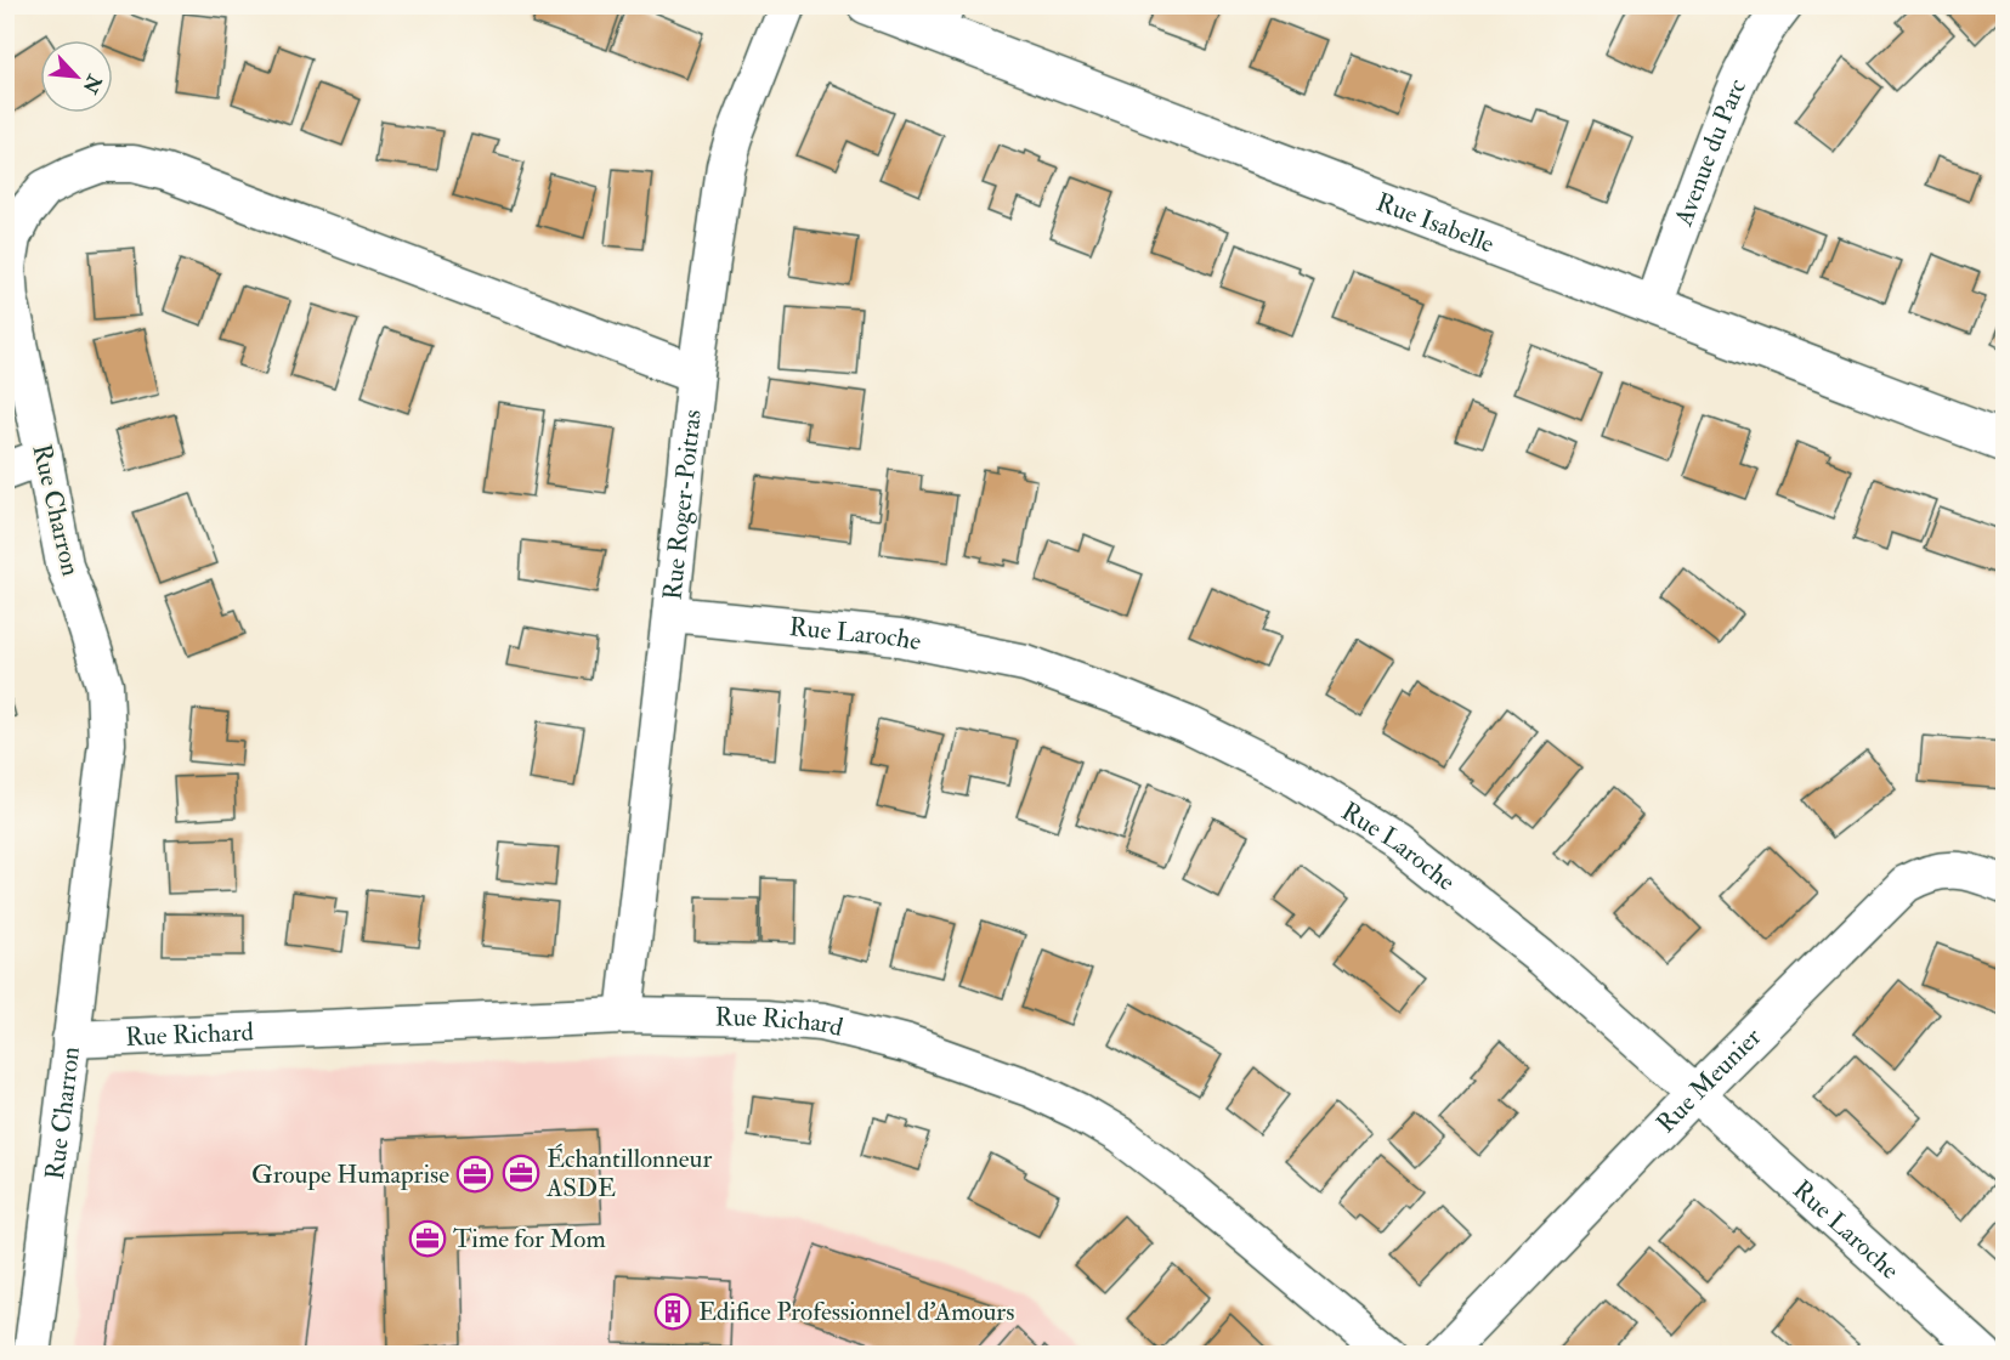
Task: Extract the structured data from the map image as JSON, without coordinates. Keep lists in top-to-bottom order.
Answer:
{
  "streets": {
    "street": [
      "Avenue du Parc",
      "Rue Isabelle",
      "Rue Roger-Poitras",
      "Rue Charron",
      "Rue Laroche",
      "Rue Richard",
      "Rue Meunier"
    ]
  },
  "crossings": [
    ["Avenue du Parc", "Rue Isabelle"],
    ["Rue Roger-Poitras", "Rue Charron"],
    ["Rue Roger-Poitras", "Rue Laroche"],
    ["Rue Roger-Poitras", "Rue Richard"],
    ["Rue Charron", "Rue Richard"],
    ["Rue Laroche", "Rue Meunier"]
  ],
  "places": {
    "office": ["Échantillonneur ASDE", "Groupe Humaprise", "Time for Mom"],
    "building": ["Edifice Professionnel d'Amours"]
  },
  "north": "bottom right"
}
